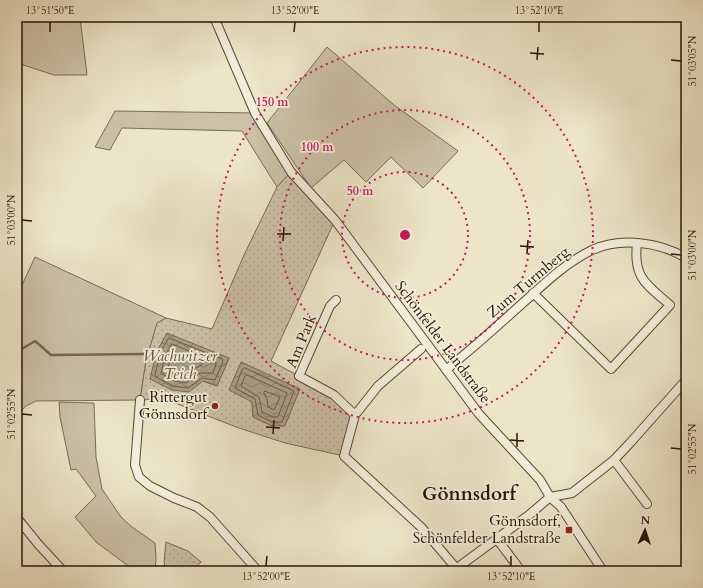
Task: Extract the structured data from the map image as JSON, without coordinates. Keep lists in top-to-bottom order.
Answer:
{
  "streets": {
    "street": ["Zum Turmberg", "Am Park", "Schönfelder Landstraße"]
  },
  "crossings": [
    ["Zum Turmberg", "Schönfelder Landstraße"]
  ],
  "districts": ["Gönnsdorf"],
  "water": ["Wachwitzer Teich"],
  "places": {
    "other": ["Rittergut Gönnsdorf"],
    "transit": ["Gönnsdorf, Schönfelder Landstraße"]
  },
  "north": "top",
  "coordinates": [
    "13°51'50\"E",
    "13°52'00\"E",
    "13°52'10\"E",
    "51°03'05\"N",
    "51°03'00\"N",
    "51°02'55\"N"
  ],
  "rings": ["150 m", "100 m", "50 m"]
}
